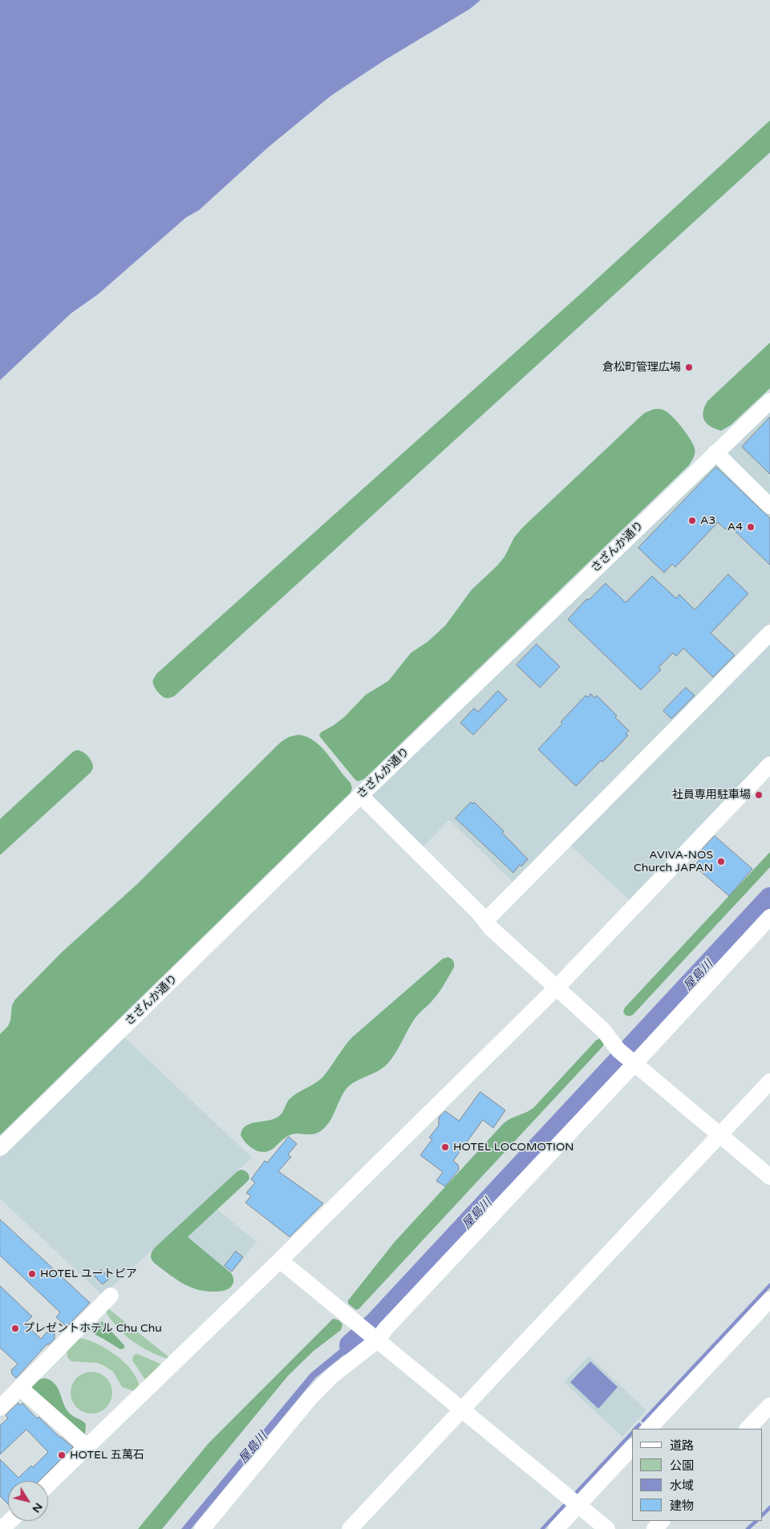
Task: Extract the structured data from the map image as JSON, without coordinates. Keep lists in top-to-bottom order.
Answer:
{
  "streets": {
    "street": ["さざんか通り"]
  },
  "water": ["屋島川"],
  "places": [
    "倉松町管理広場",
    "A3",
    "A4",
    "社員専用駐車場",
    "AVIVA-NOS Church JAPAN",
    "HOTEL LOCOMOTION",
    "HOTEL ユートピア",
    "プレゼントホテル Chu Chu",
    "HOTEL 五萬石"
  ],
  "legend": [
    "道路",
    "公園",
    "水域",
    "建物"
  ],
  "north": "bottom right"
}
